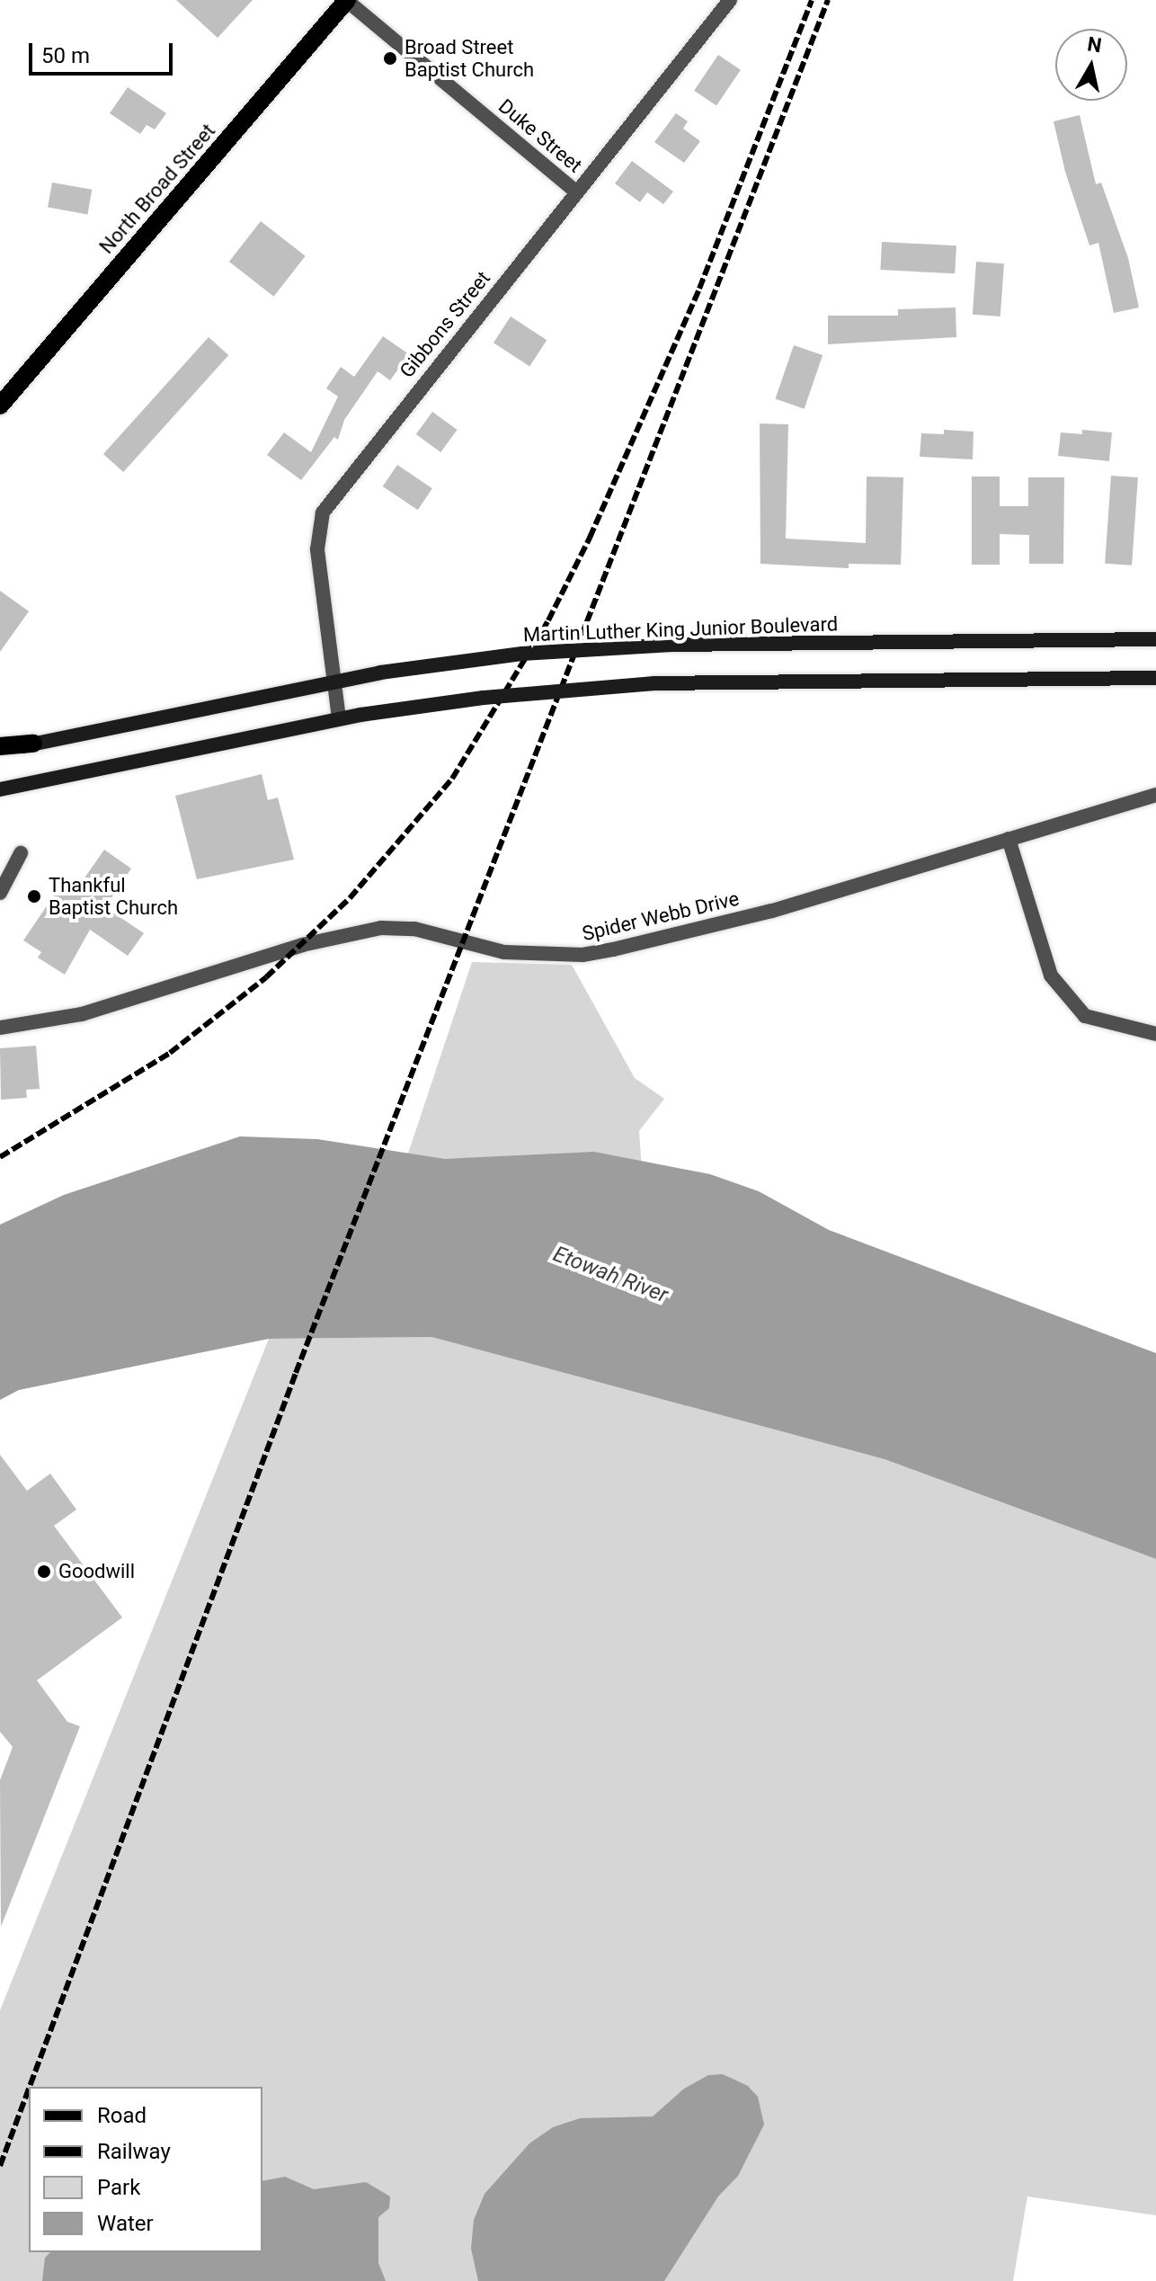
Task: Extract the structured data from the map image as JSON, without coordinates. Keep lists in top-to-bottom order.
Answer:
{
  "streets": {
    "main road": ["North Broad Street", "Martin Luther King Junior Boulevard"],
    "street": ["Duke Street", "Gibbons Street", "Spider Webb Drive"]
  },
  "crossings": [
    ["Duke Street", "North Broad Street"],
    ["Duke Street", "Gibbons Street"],
    ["Gibbons Street", "Martin Luther King Junior Boulevard"]
  ],
  "water": ["Etowah River"],
  "places": ["Broad Street Baptist Church", "Thankful Baptist Church", "Goodwill"],
  "legend": [
    "Road",
    "Railway",
    "Park",
    "Water"
  ],
  "scale_bar": "50 m",
  "north": "top"
}
